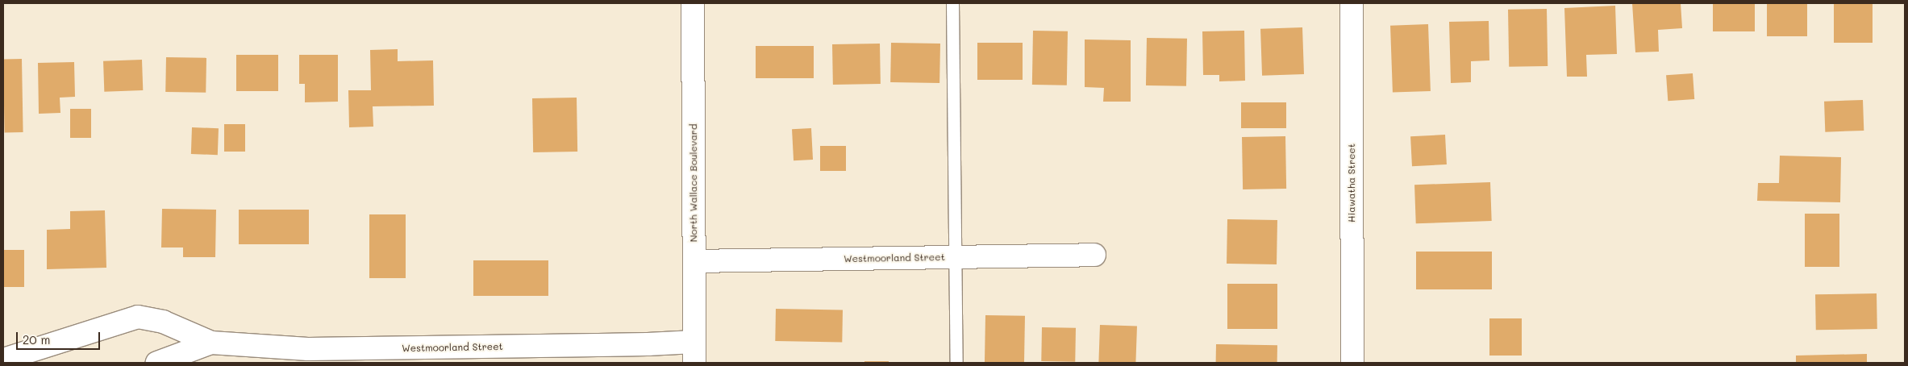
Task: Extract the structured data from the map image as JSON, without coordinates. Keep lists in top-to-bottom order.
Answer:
{
  "streets": {
    "street": ["North Wallace Boulevard", "Hiawatha Street", "Westmoorland Street"]
  },
  "crossings": [
    ["North Wallace Boulevard", "Westmoorland Street"]
  ],
  "scale_bar": "20 m"
}
